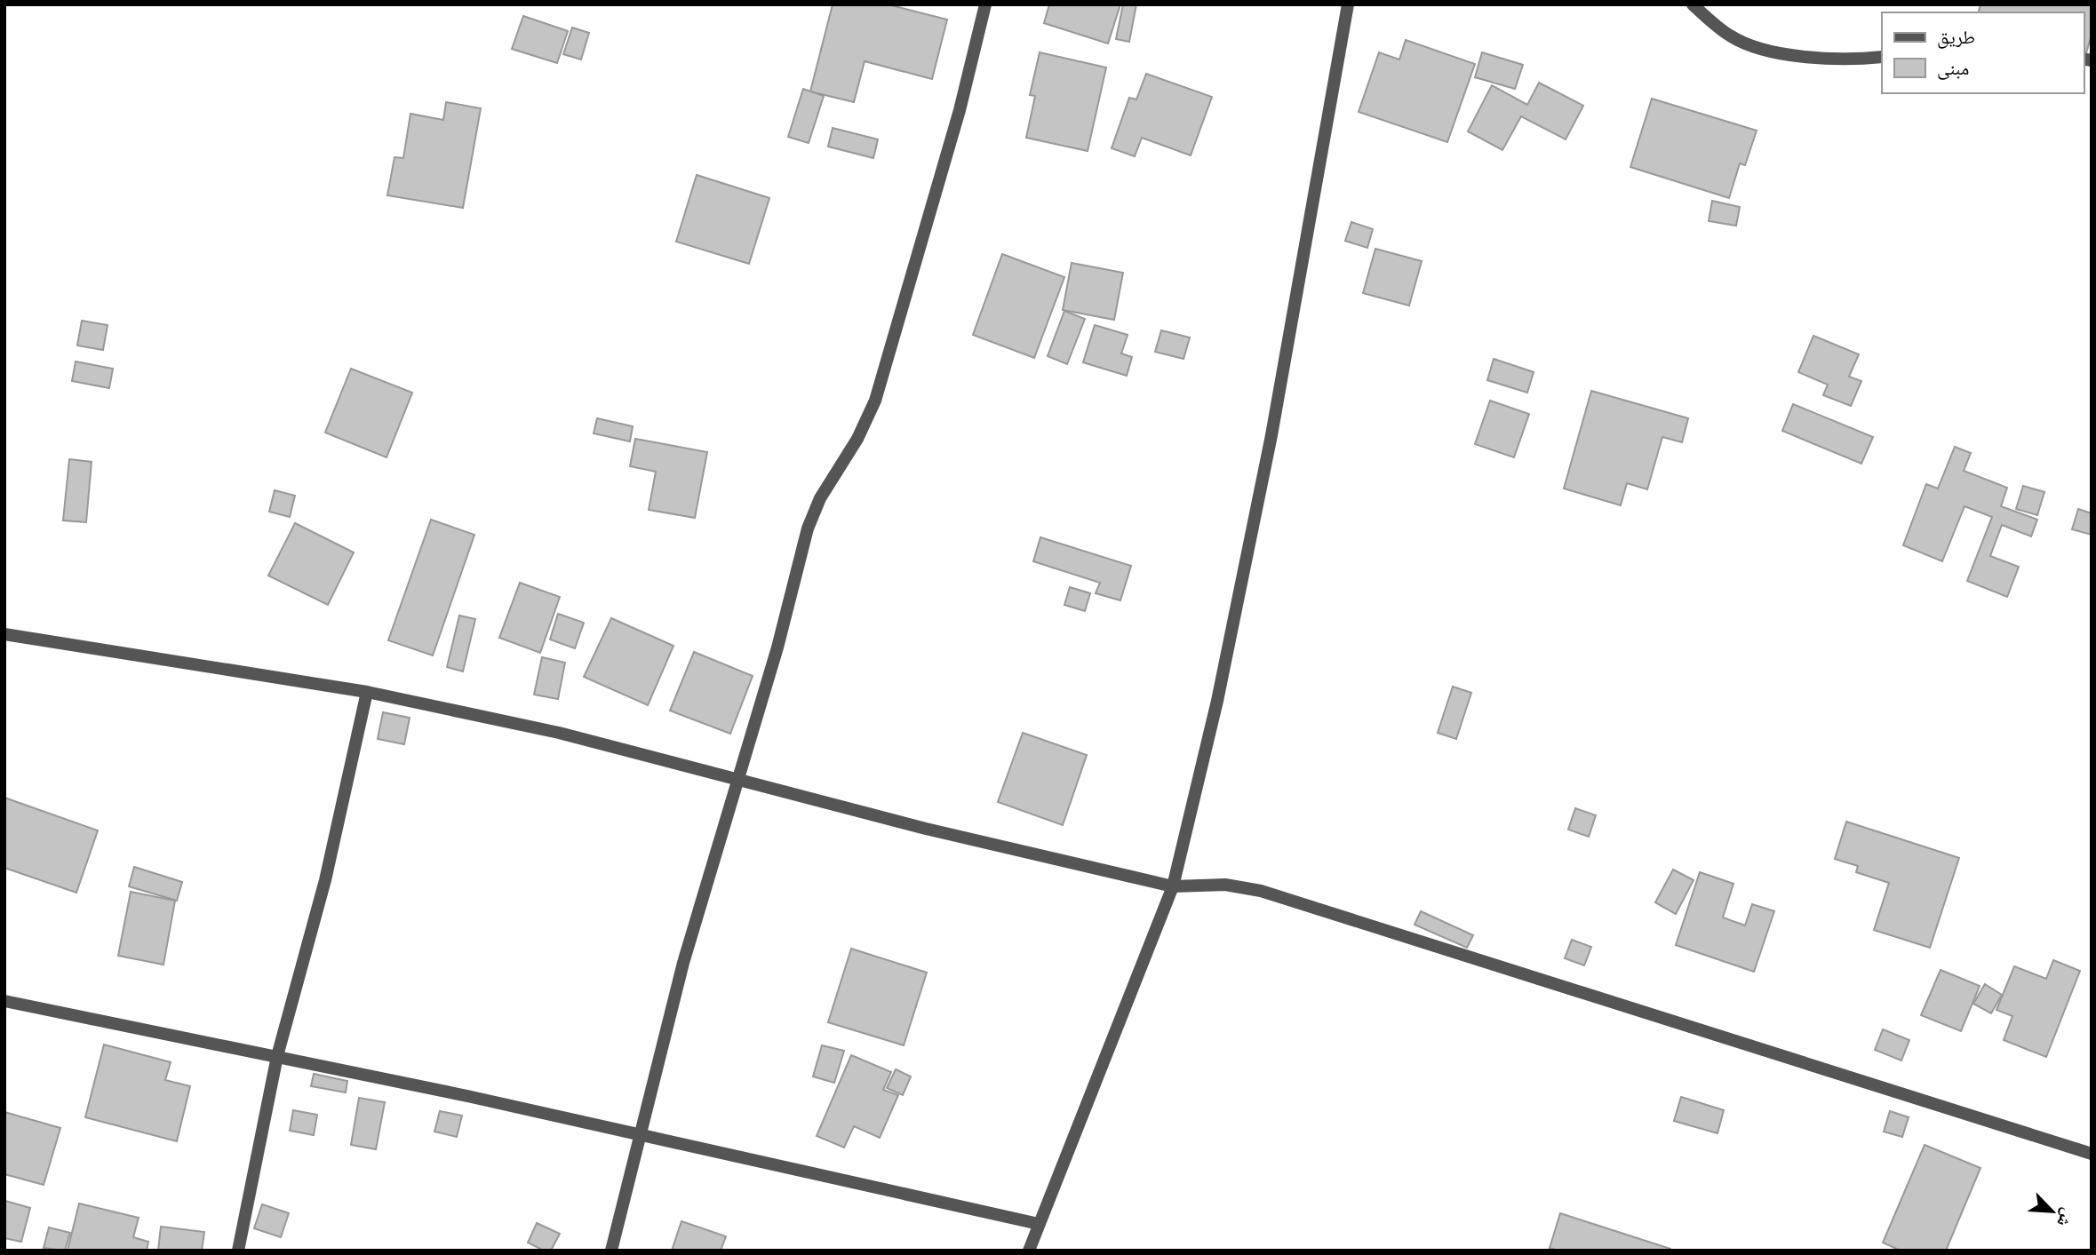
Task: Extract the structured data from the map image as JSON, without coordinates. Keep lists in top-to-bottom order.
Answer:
{
  "legend": ["طريق", "مبنى"],
  "north": "bottom right"
}
